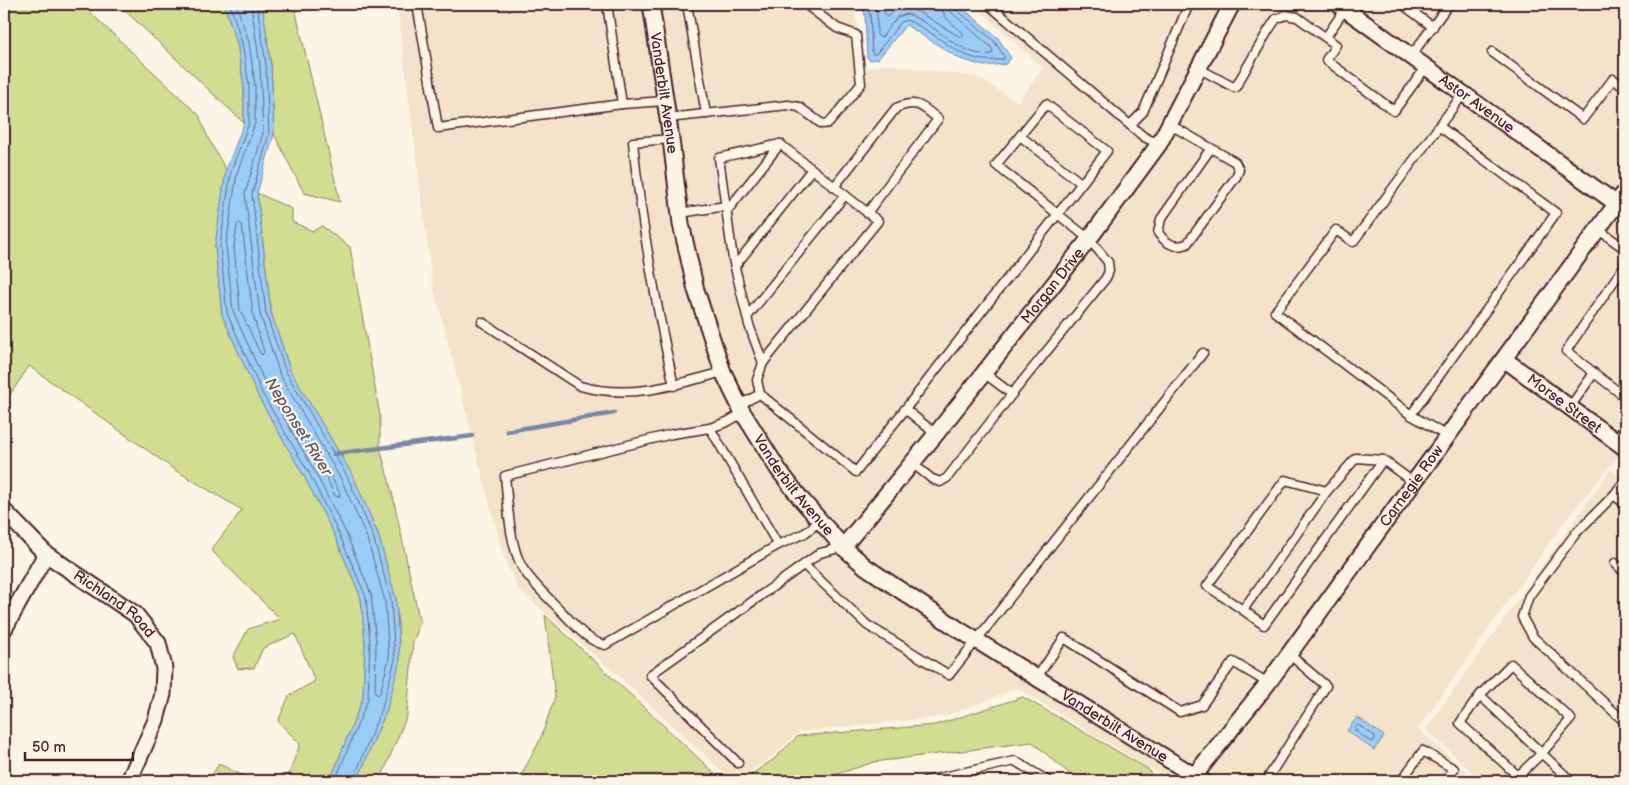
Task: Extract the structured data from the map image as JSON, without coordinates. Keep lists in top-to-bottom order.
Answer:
{
  "streets": {
    "street": [
      "Vanderbilt Avenue",
      "Astor Avenue",
      "Morgan Drive",
      "Morse Street",
      "Carnegie Row",
      "Richland Road"
    ]
  },
  "crossings": [
    ["Vanderbilt Avenue", "Morgan Drive"],
    ["Vanderbilt Avenue", "Carnegie Row"],
    ["Astor Avenue", "Carnegie Row"],
    ["Morse Street", "Carnegie Row"]
  ],
  "water": ["Neponset River"],
  "scale_bar": "50 m"
}
